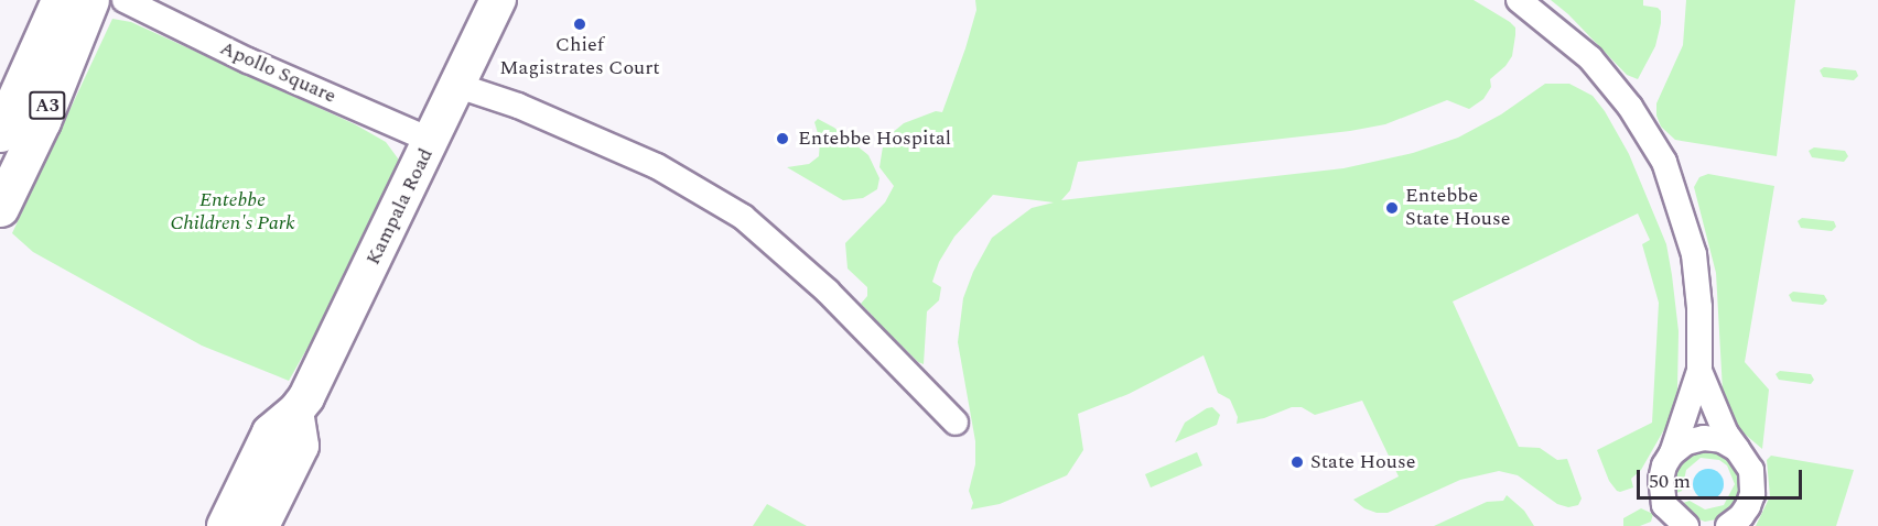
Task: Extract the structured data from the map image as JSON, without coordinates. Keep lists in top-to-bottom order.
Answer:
{
  "streets": {
    "highway": ["A3"],
    "main road": ["Kampala Road"],
    "street": ["Apollo Square"]
  },
  "crossings": [
    ["Apollo Square", "Kampala Road"]
  ],
  "parks": ["Entebbe Children's Park"],
  "places": [
    "Chief Magistrates Court",
    "Entebbe Hospital",
    "Entebbe State House",
    "State House"
  ],
  "scale_bar": "50 m"
}
